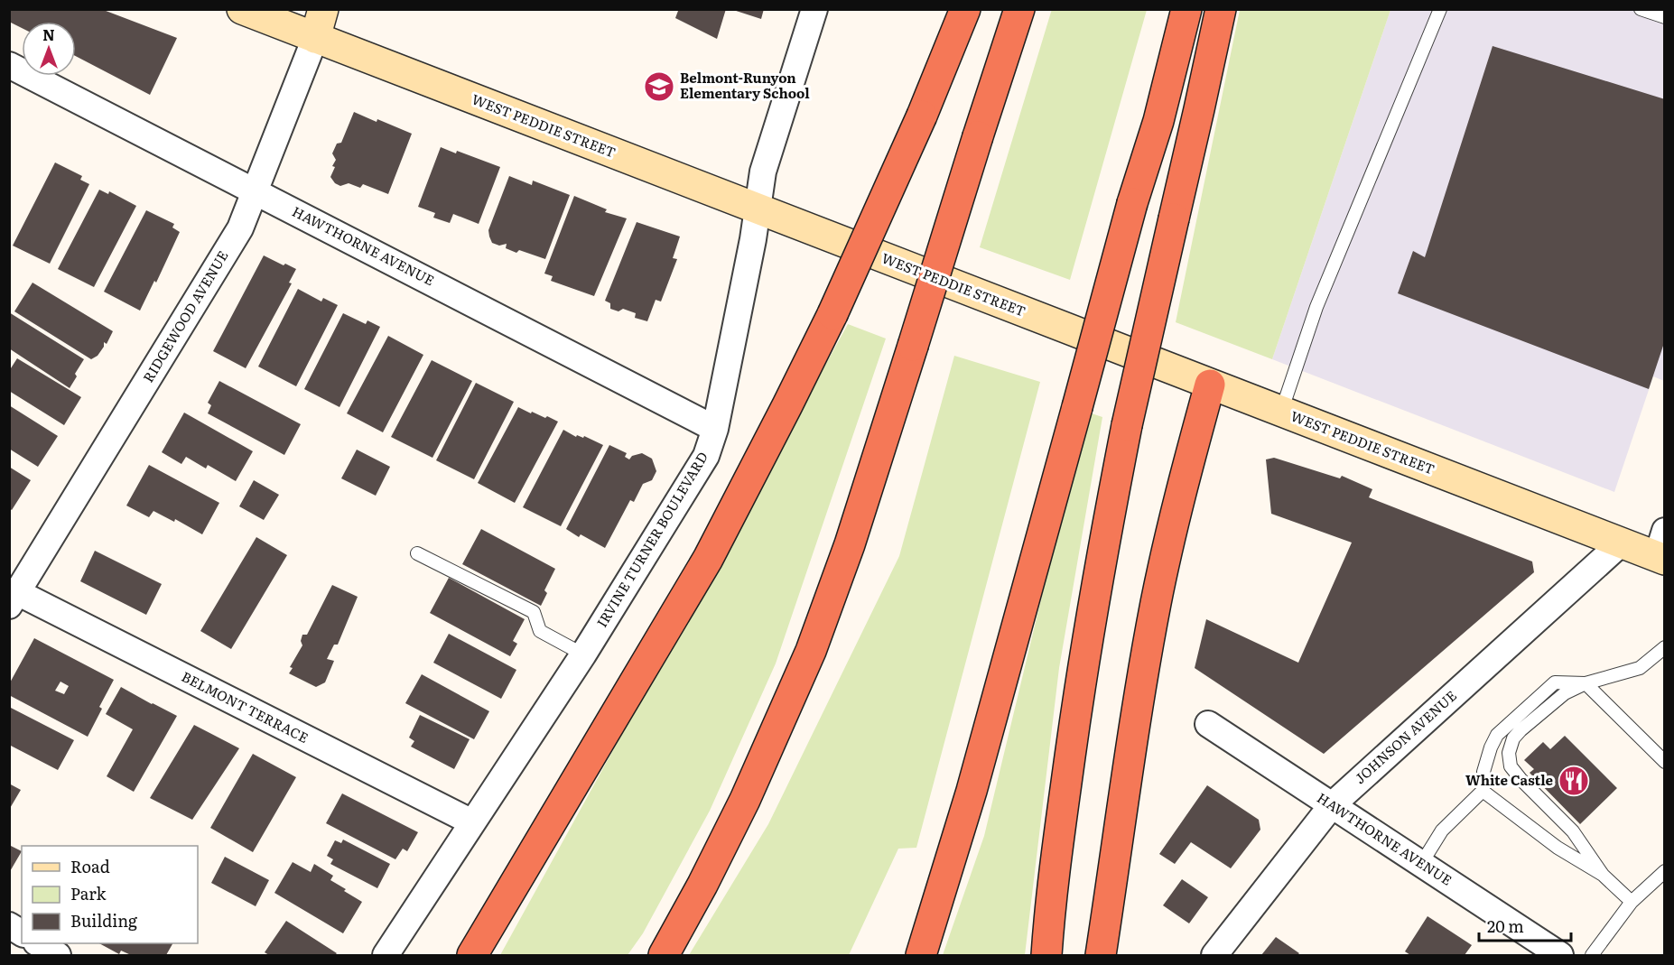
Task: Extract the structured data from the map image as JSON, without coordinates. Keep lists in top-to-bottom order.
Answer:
{
  "streets": {
    "street": [
      "WEST PEDDIE STREET",
      "HAWTHORNE AVENUE",
      "RIDGEWOOD AVENUE",
      "IRVINE TURNER BOULEVARD",
      "BELMONT TERRACE",
      "JOHNSON AVENUE"
    ]
  },
  "crossings": [
    ["WEST PEDDIE STREET", "RIDGEWOOD AVENUE"],
    ["WEST PEDDIE STREET", "IRVINE TURNER BOULEVARD"],
    ["WEST PEDDIE STREET", "JOHNSON AVENUE"],
    ["HAWTHORNE AVENUE", "RIDGEWOOD AVENUE"],
    ["HAWTHORNE AVENUE", "IRVINE TURNER BOULEVARD"],
    ["HAWTHORNE AVENUE", "JOHNSON AVENUE"],
    ["RIDGEWOOD AVENUE", "BELMONT TERRACE"],
    ["IRVINE TURNER BOULEVARD", "BELMONT TERRACE"]
  ],
  "places": {
    "school or university": ["Belmont-Runyon Elementary School"],
    "restaurant": ["White Castle"]
  },
  "legend": ["Road", "Park", "Building"],
  "scale_bar": "20 m",
  "north": "top"
}
